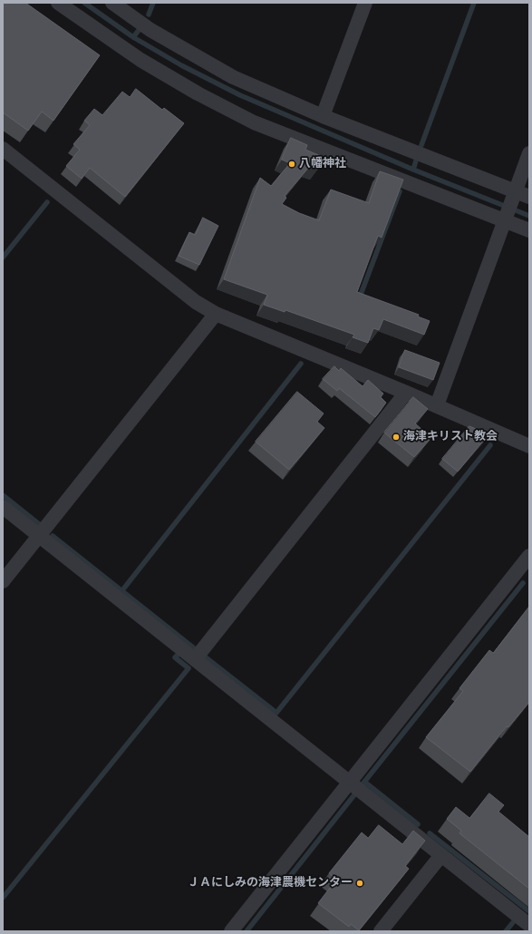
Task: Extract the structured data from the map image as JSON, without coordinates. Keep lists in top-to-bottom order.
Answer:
{
  "places": ["八幡神社", "海津キリスト教会", "ＪＡにしみの海津農機センター"]
}
